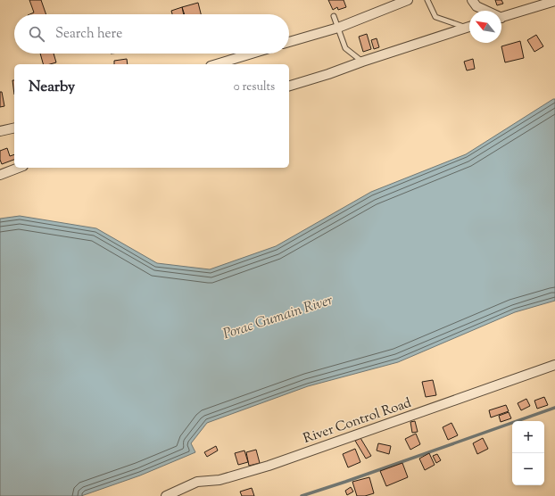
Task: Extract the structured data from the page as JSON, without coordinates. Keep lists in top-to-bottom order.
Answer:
{
  "streets": {
    "street": ["River Control Road"]
  },
  "water": ["Porac Gumain River"],
  "north": "top left",
  "page": {
    "search": "Search here",
    "heading": ["Nearby", "0 results"],
    "map_buttons": ["+", "−"]
  }
}
